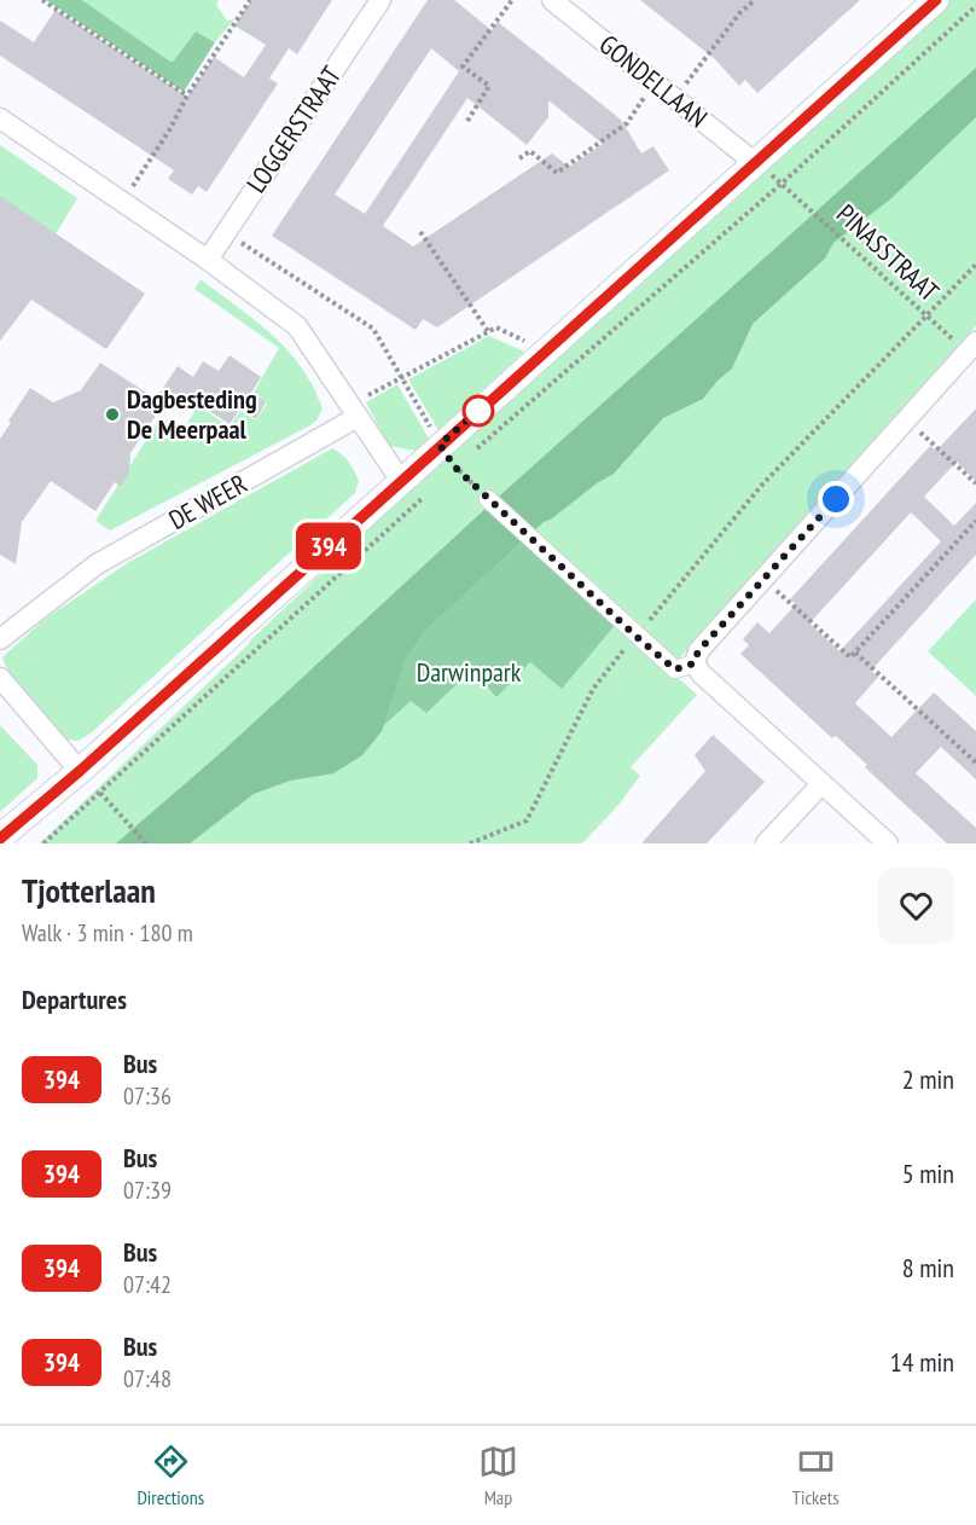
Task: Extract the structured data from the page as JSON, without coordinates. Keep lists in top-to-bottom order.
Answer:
{
  "streets": {
    "street": ["GONDELLAAN", "LOGGERSTRAAT", "DE WEER"],
    "path": ["PINASSTRAAT"]
  },
  "parks": ["Darwinpark"],
  "places": ["Dagbesteding De Meerpaal"],
  "lines": ["bus line 394"],
  "page": {
    "on_map": "394",
    "heading": [
      ["Tjotterlaan", "Walk · 3 min · 180 m"],
      "Departures"
    ],
    "list": [
      {
        "mark": "394",
        "name": "Bus",
        "note": "07:36",
        "value": "2 min"
      },
      {
        "mark": "394",
        "name": "Bus",
        "note": "07:39",
        "value": "5 min"
      },
      {
        "mark": "394",
        "name": "Bus",
        "note": "07:42",
        "value": "8 min"
      },
      {
        "mark": "394",
        "name": "Bus",
        "note": "07:48",
        "value": "14 min"
      }
    ],
    "tabs": ["Directions", "Map", "Tickets"]
  }
}
